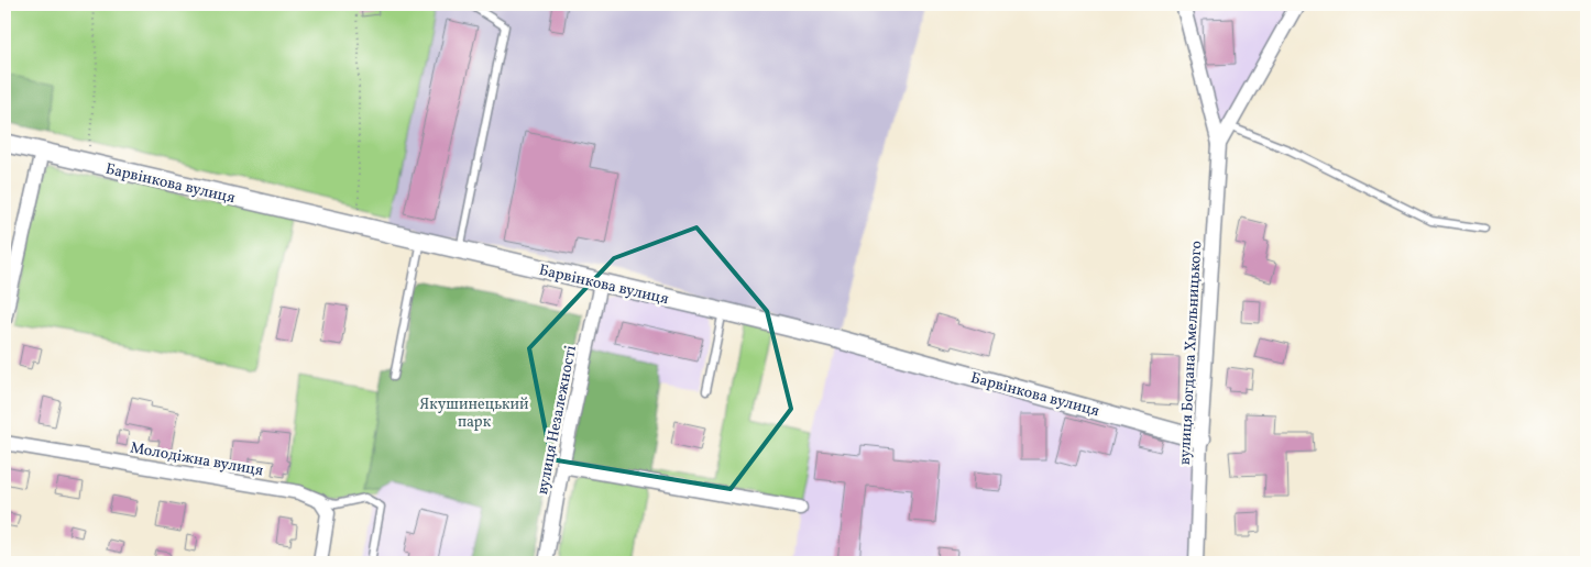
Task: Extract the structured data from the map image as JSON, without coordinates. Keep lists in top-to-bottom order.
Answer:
{
  "streets": {
    "street": [
      "Барвінкова вулиця",
      "вулиця Богдана Хмельницького",
      "вулиця Незалежності",
      "Молодіжна вулиця"
    ]
  },
  "crossings": [
    ["Барвінкова вулиця", "вулиця Богдана Хмельницького"],
    ["Барвінкова вулиця", "вулиця Незалежності"]
  ],
  "parks": ["Якушинецький парк"]
}
